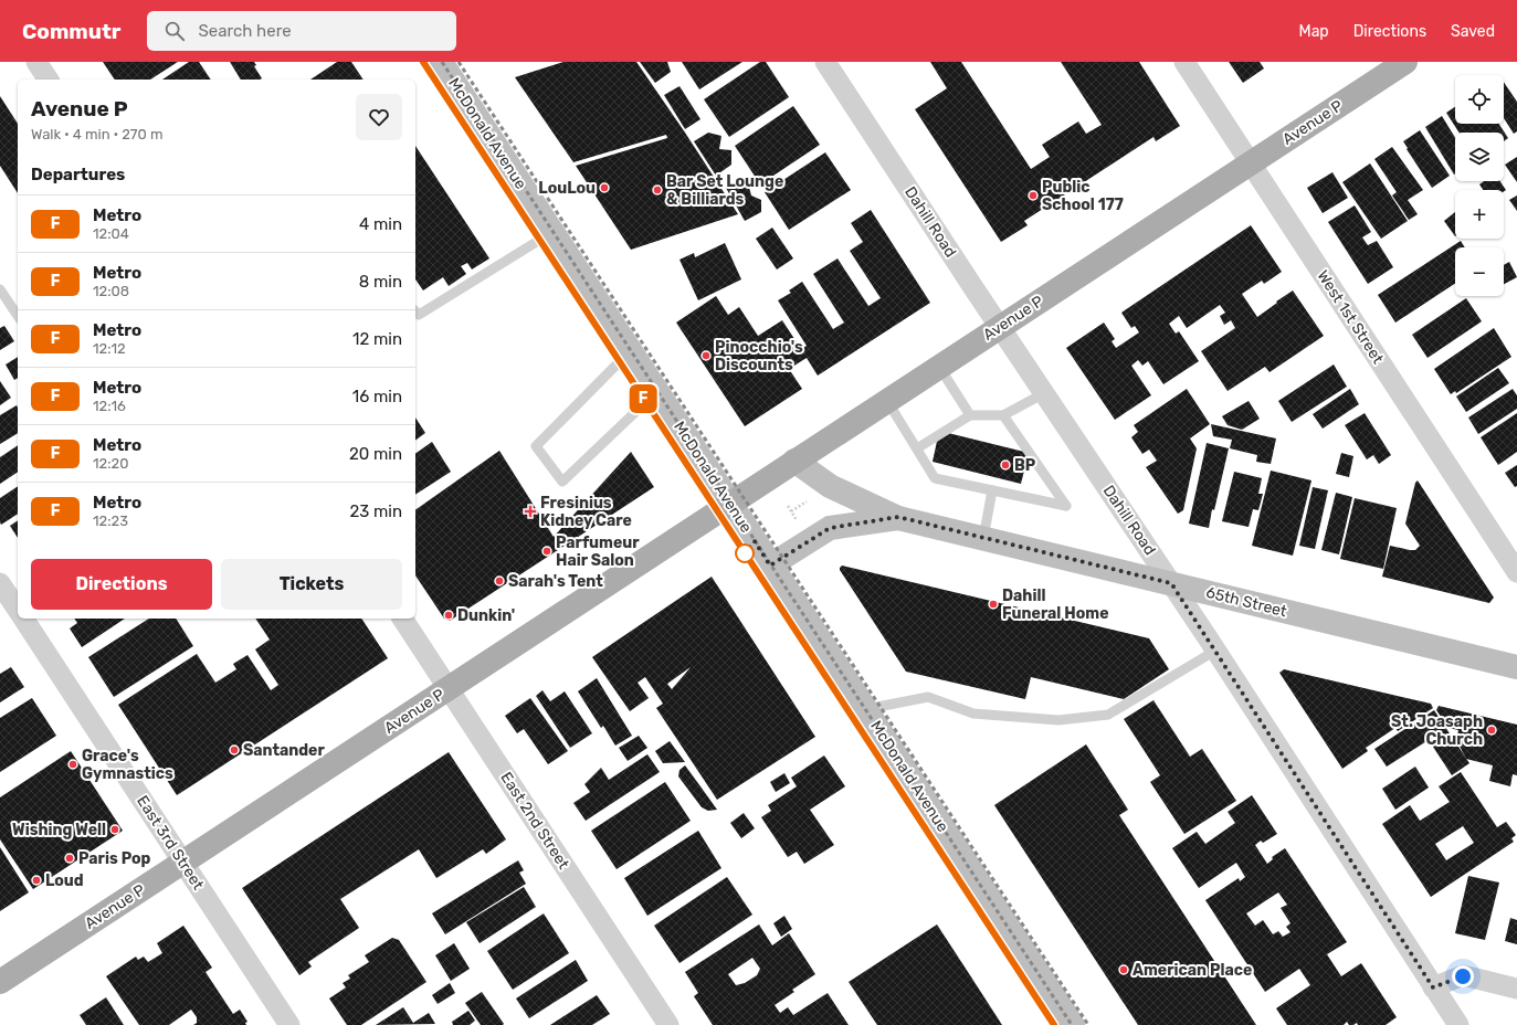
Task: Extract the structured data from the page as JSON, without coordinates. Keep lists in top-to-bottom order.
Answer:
{
  "streets": {
    "main road": ["Avenue P", "McDonald Avenue", "65th Street"],
    "street": [
      "Dahill Road",
      "West 1st Street",
      "East 2nd Street",
      "East 3rd Street"
    ]
  },
  "crossings": [
    ["Avenue P", "McDonald Avenue"],
    ["Avenue P", "Dahill Road"],
    ["Avenue P", "West 1st Street"],
    ["Avenue P", "65th Street"],
    ["Avenue P", "East 2nd Street"],
    ["Avenue P", "East 3rd Street"],
    ["McDonald Avenue", "65th Street"],
    ["Dahill Road", "65th Street"]
  ],
  "places": {
    "other": [
      "LouLou",
      "Bar Set Lounge & Billiards",
      "Public School 177",
      "Pinocchio's Discounts",
      "BP",
      "Parfumeur Hair Salon",
      "Sarah's Tent",
      "Dahill Funeral Home",
      "Dunkin'",
      "St. Joasaph Church",
      "Santander",
      "Grace's Gymnastics",
      "Wishing Well",
      "Paris Pop",
      "Loud",
      "American Place"
    ],
    "health": ["Fresinius Kidney Care"]
  },
  "lines": ["metro line F"],
  "page": {
    "header": "Commutr",
    "search": "Search here",
    "nav": ["Map", "Directions", "Saved"],
    "on_map": "F",
    "map_buttons": ["+", "−"],
    "heading": [
      ["Avenue P", "Walk · 4 min · 270 m"],
      "Departures"
    ],
    "list": [
      {
        "mark": "F",
        "name": "Metro",
        "note": "12:04",
        "value": "4 min"
      },
      {
        "mark": "F",
        "name": "Metro",
        "note": "12:08",
        "value": "8 min"
      },
      {
        "mark": "F",
        "name": "Metro",
        "note": "12:12",
        "value": "12 min"
      },
      {
        "mark": "F",
        "name": "Metro",
        "note": "12:16",
        "value": "16 min"
      },
      {
        "mark": "F",
        "name": "Metro",
        "note": "12:20",
        "value": "20 min"
      },
      {
        "mark": "F",
        "name": "Metro",
        "note": "12:23",
        "value": "23 min"
      }
    ],
    "buttons": ["Directions", "Tickets"]
  }
}
